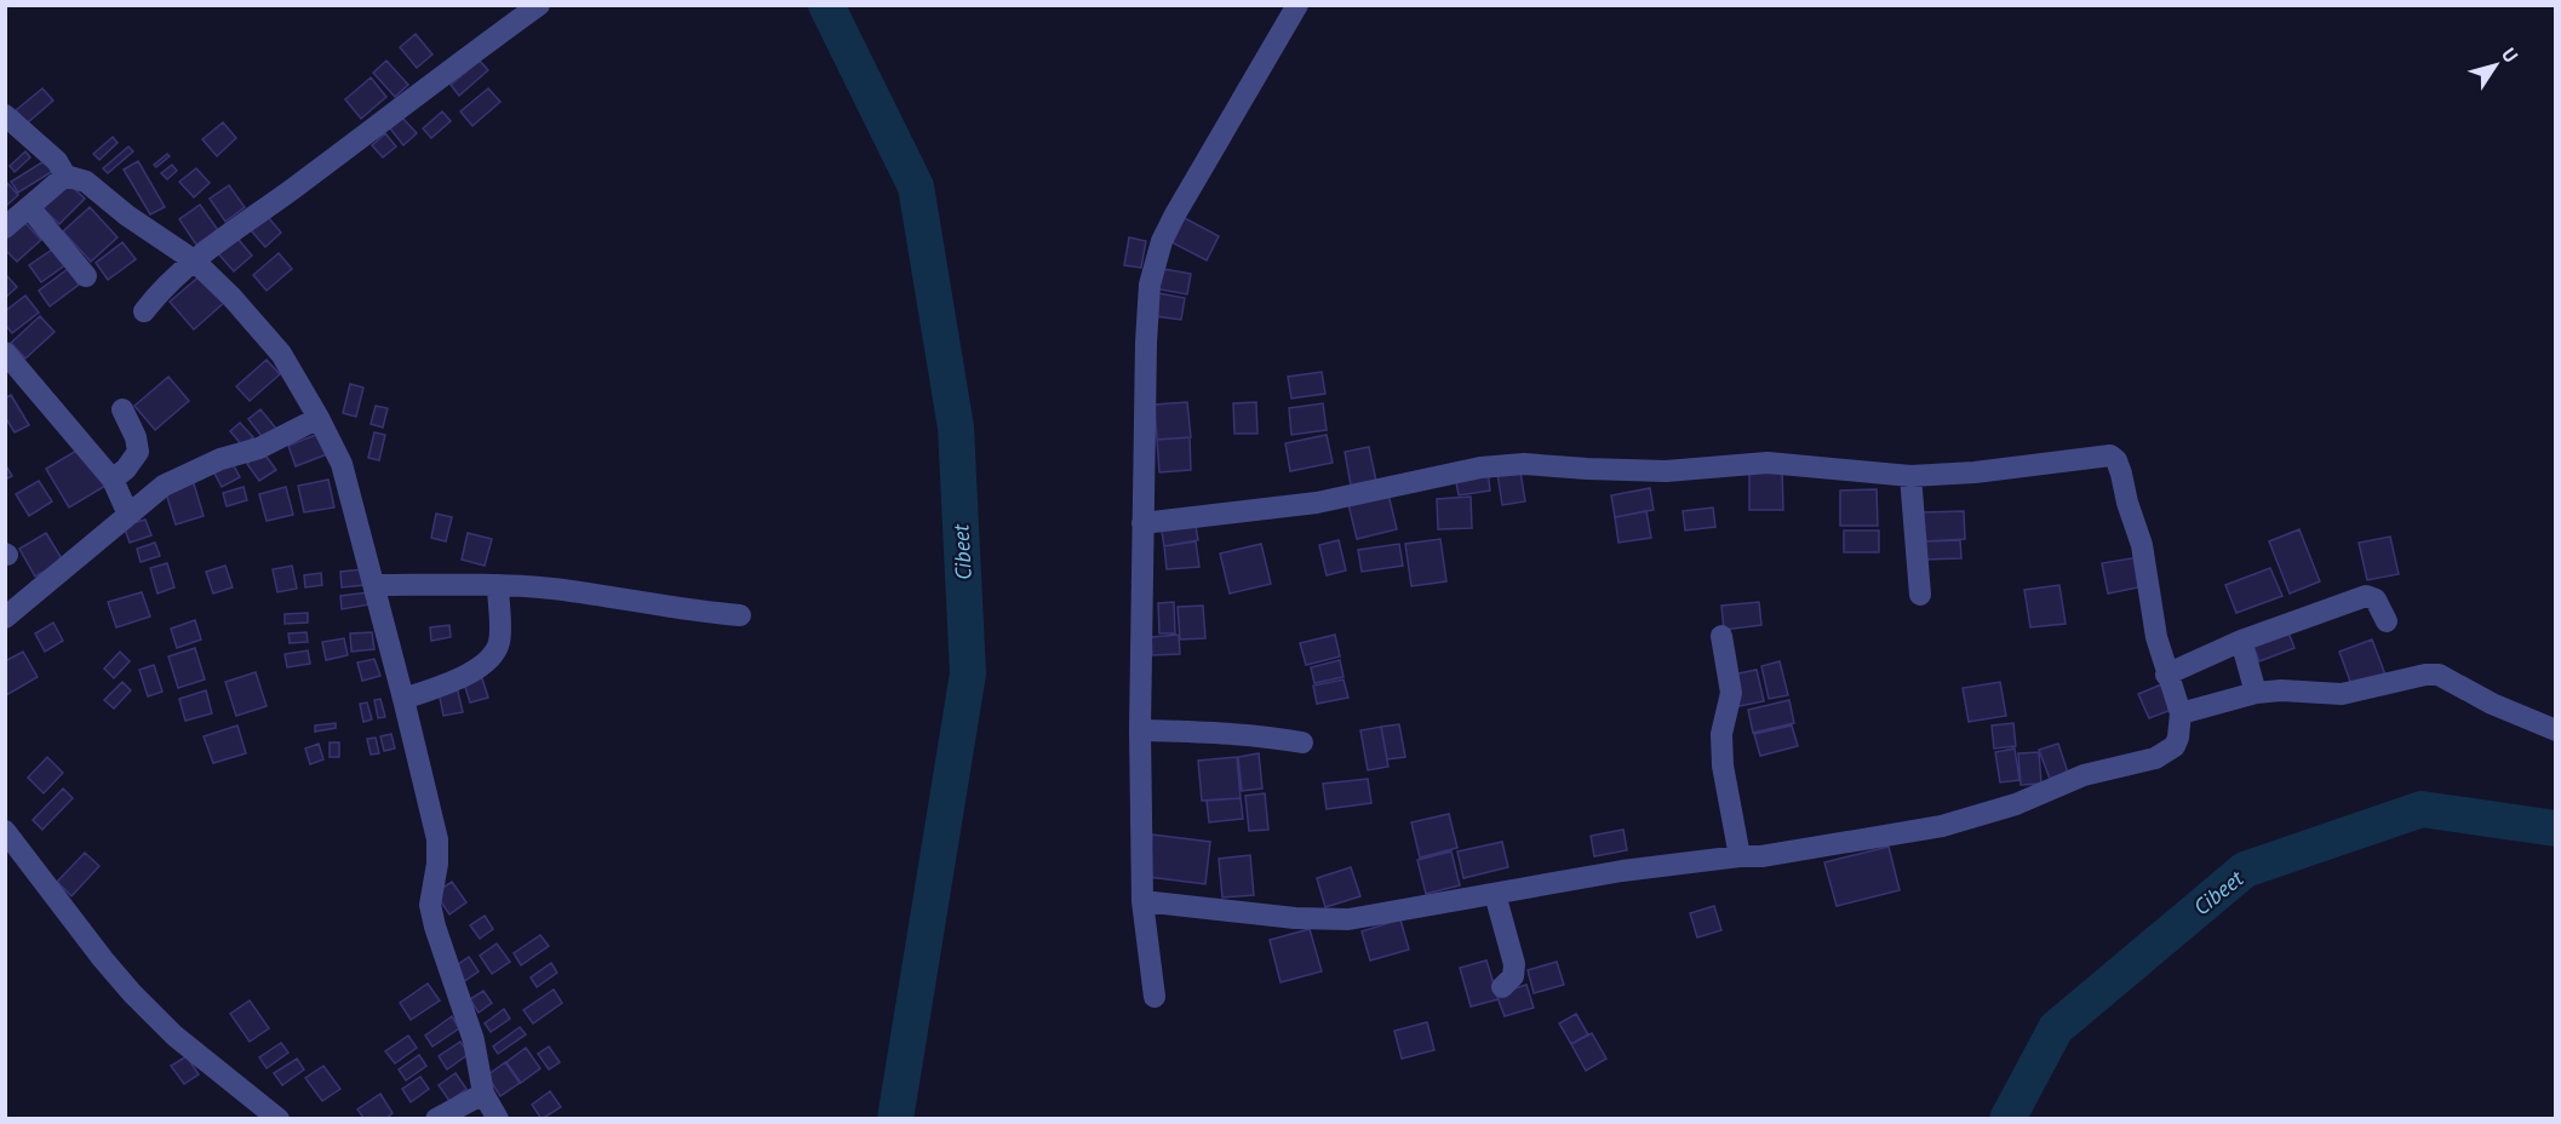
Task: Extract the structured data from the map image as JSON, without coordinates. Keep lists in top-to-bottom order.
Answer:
{
  "water": ["Cibeet"],
  "north": "top right"
}
